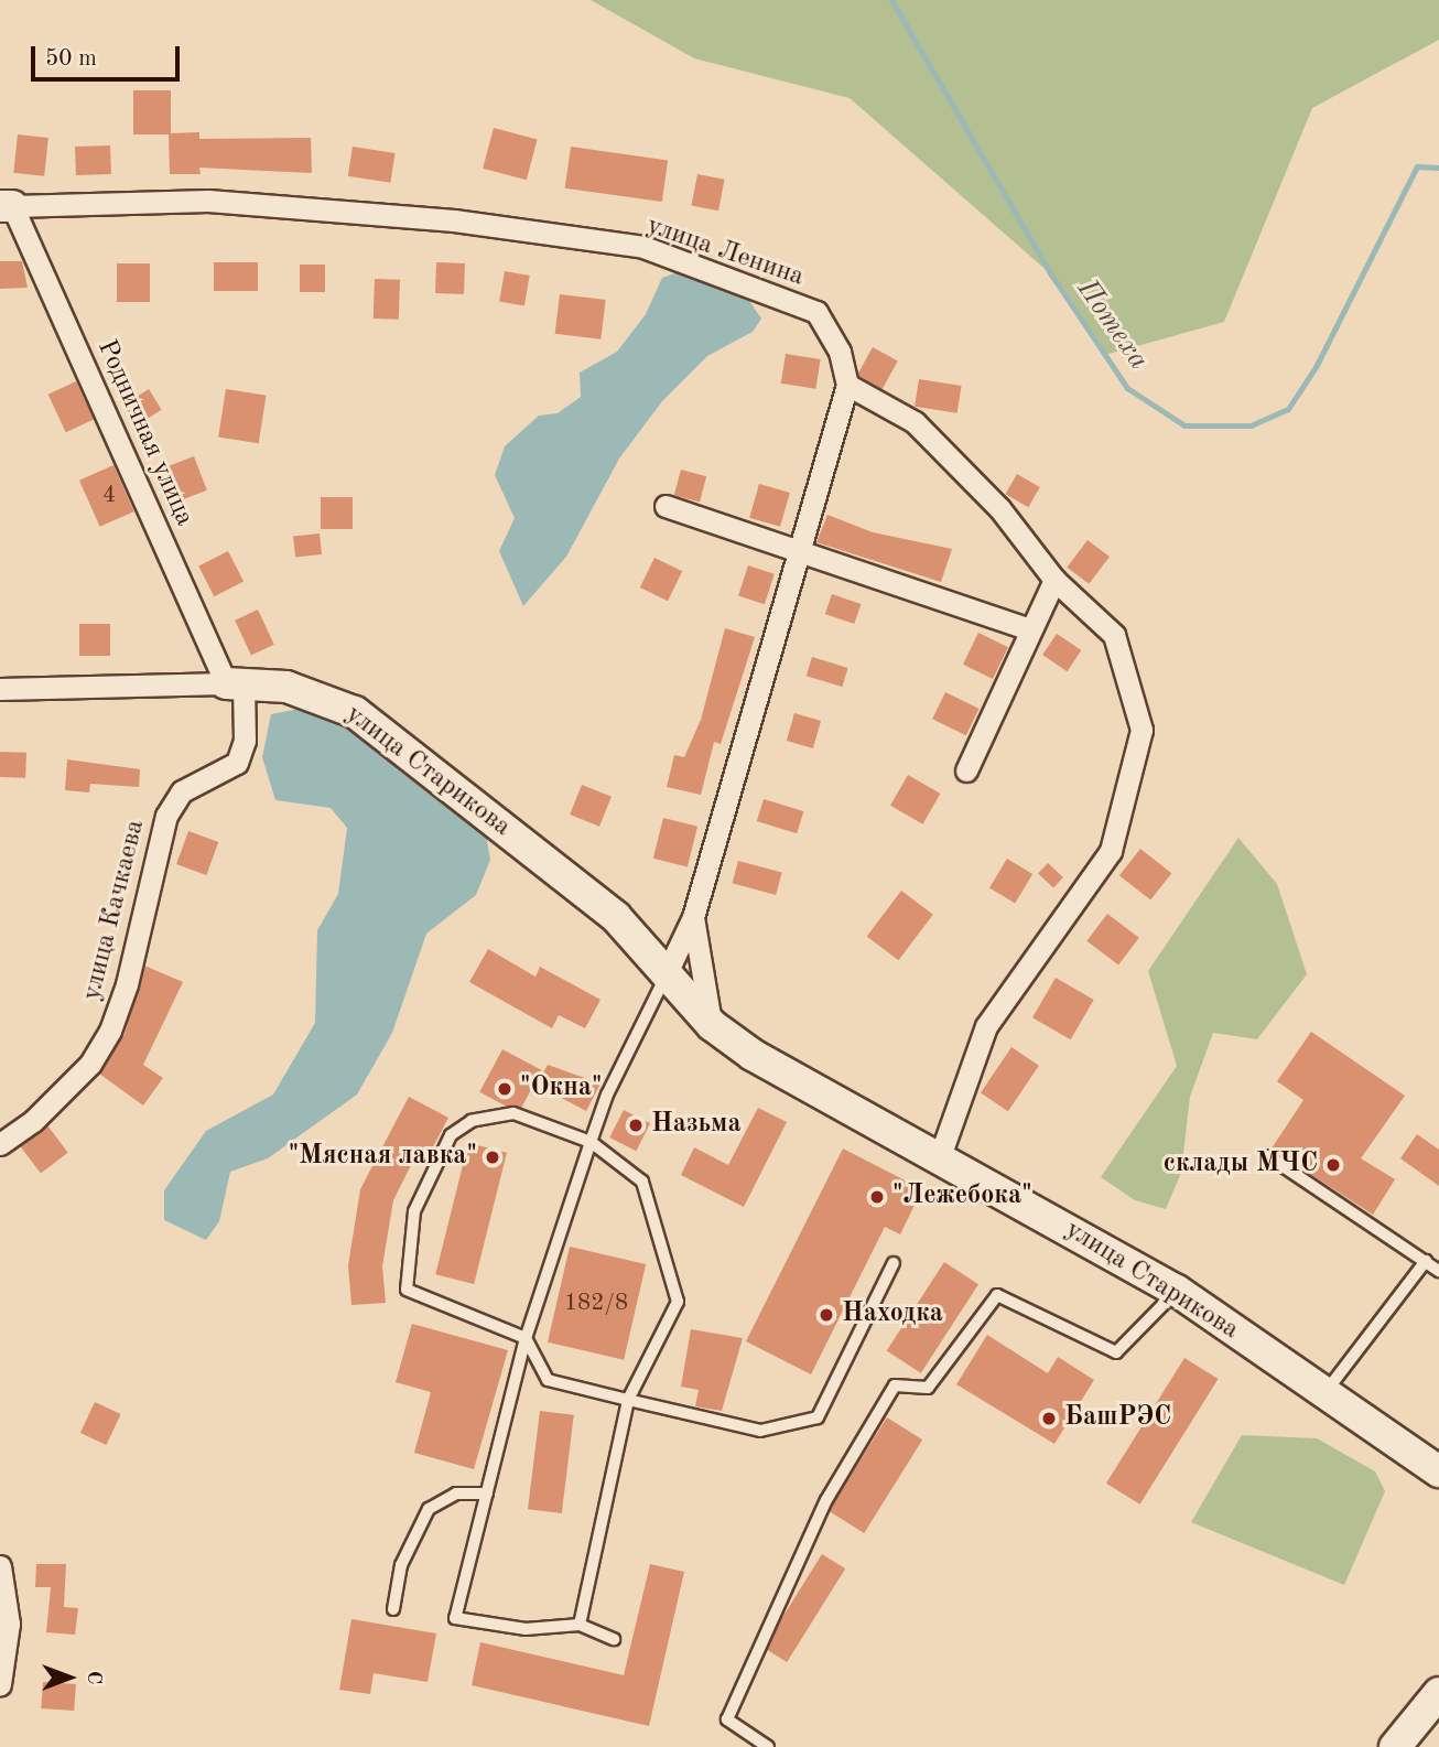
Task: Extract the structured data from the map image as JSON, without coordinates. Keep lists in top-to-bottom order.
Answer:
{
  "streets": {
    "street": [
      "улица Ленина",
      "Родничная улица",
      "улица Старикова",
      "улица Качкаева"
    ]
  },
  "crossings": [
    ["улица Ленина", "Родничная улица"],
    ["Родничная улица", "улица Старикова"],
    ["Родничная улица", "улица Качкаева"],
    ["улица Старикова", "улица Качкаева"]
  ],
  "water": ["Потеха"],
  "places": [
    "\"Окна\"",
    "Назьма",
    "\"Мясная лавка\"",
    "склады МЧС",
    "\"Лежебока\"",
    "Находка",
    "БашРЭС"
  ],
  "house_numbers": ["4", "182/8"],
  "scale_bar": "50 m",
  "north": "right"
}
